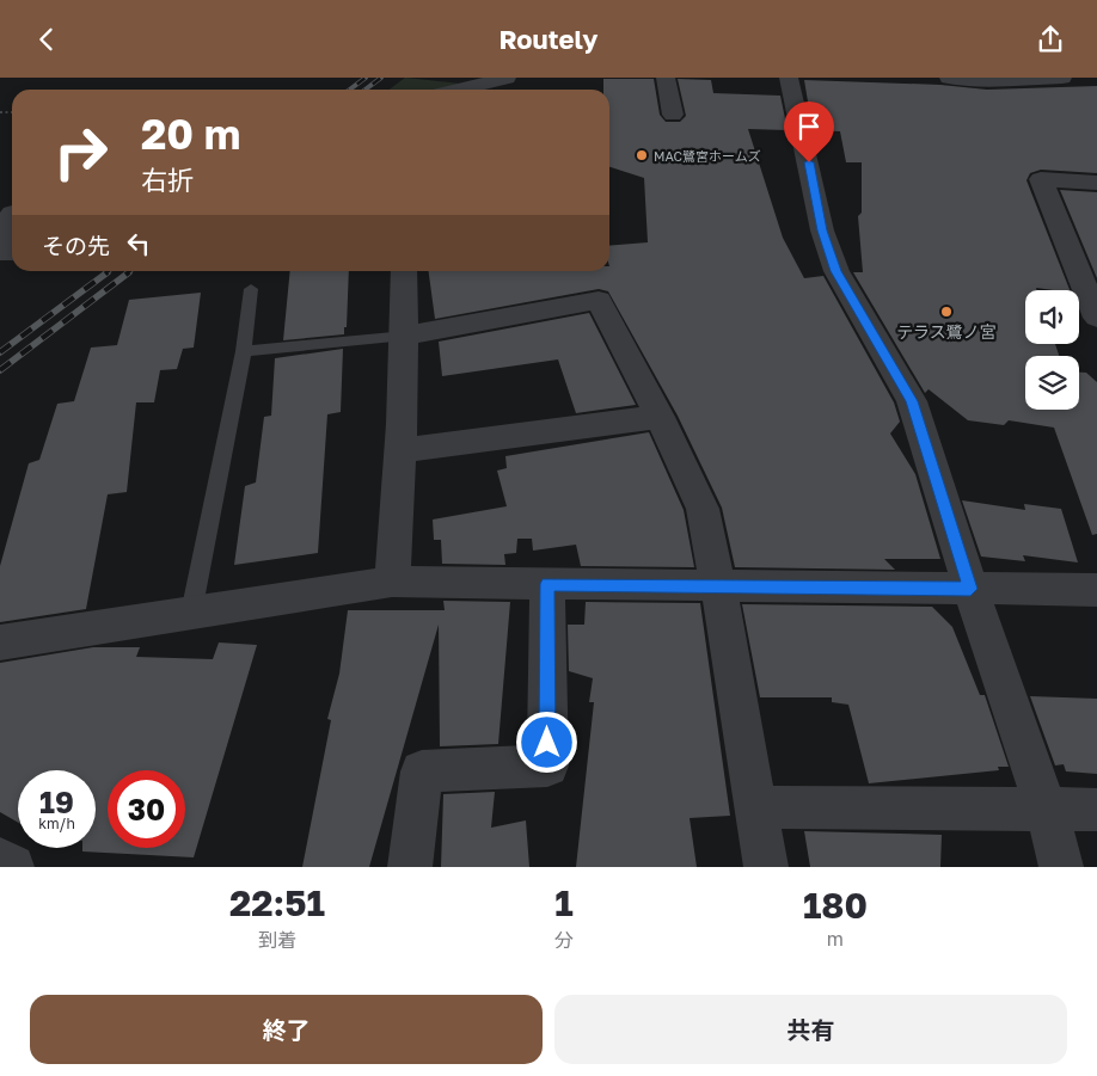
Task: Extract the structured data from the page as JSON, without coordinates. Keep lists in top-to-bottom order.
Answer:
{
  "places": ["MAC鷺宮ホームズ", "テラス鷺ノ宮"],
  "page": {
    "header": "Routely",
    "turn": ["20 m", "右折"],
    "then": "その先",
    "speed": "19 km/h",
    "limit": "30",
    "eta": [
      "22:51",
      "到着",
      "1",
      "分",
      "180",
      "m"
    ],
    "buttons": ["終了", "共有"]
  }
}
